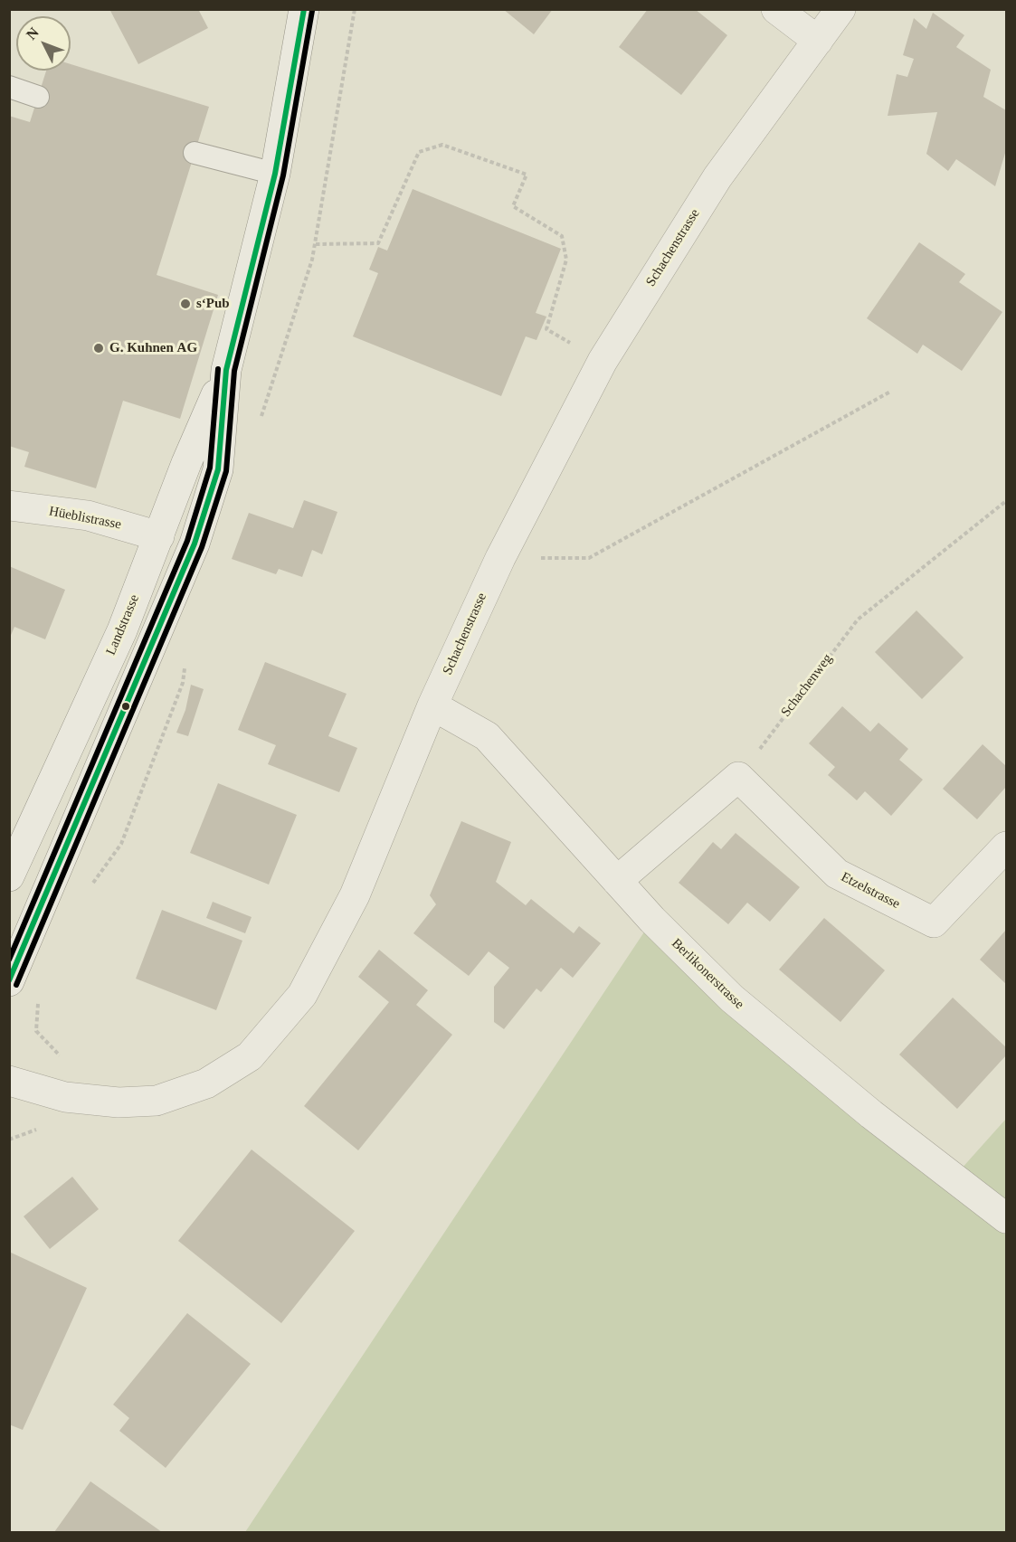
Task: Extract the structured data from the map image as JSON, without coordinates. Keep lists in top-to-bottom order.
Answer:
{
  "streets": {
    "street": [
      "Schachenstrasse",
      "Hüeblistrasse",
      "Landstrasse",
      "Etzelstrasse",
      "Berlikonerstrasse"
    ],
    "path": ["Schachenweg"]
  },
  "crossings": [
    ["Schachenstrasse", "Berlikonerstrasse"],
    ["Hüeblistrasse", "Landstrasse"],
    ["Schachenweg", "Etzelstrasse"]
  ],
  "places": ["s‘Pub", "G. Kuhnen AG"],
  "north": "top left"
}
